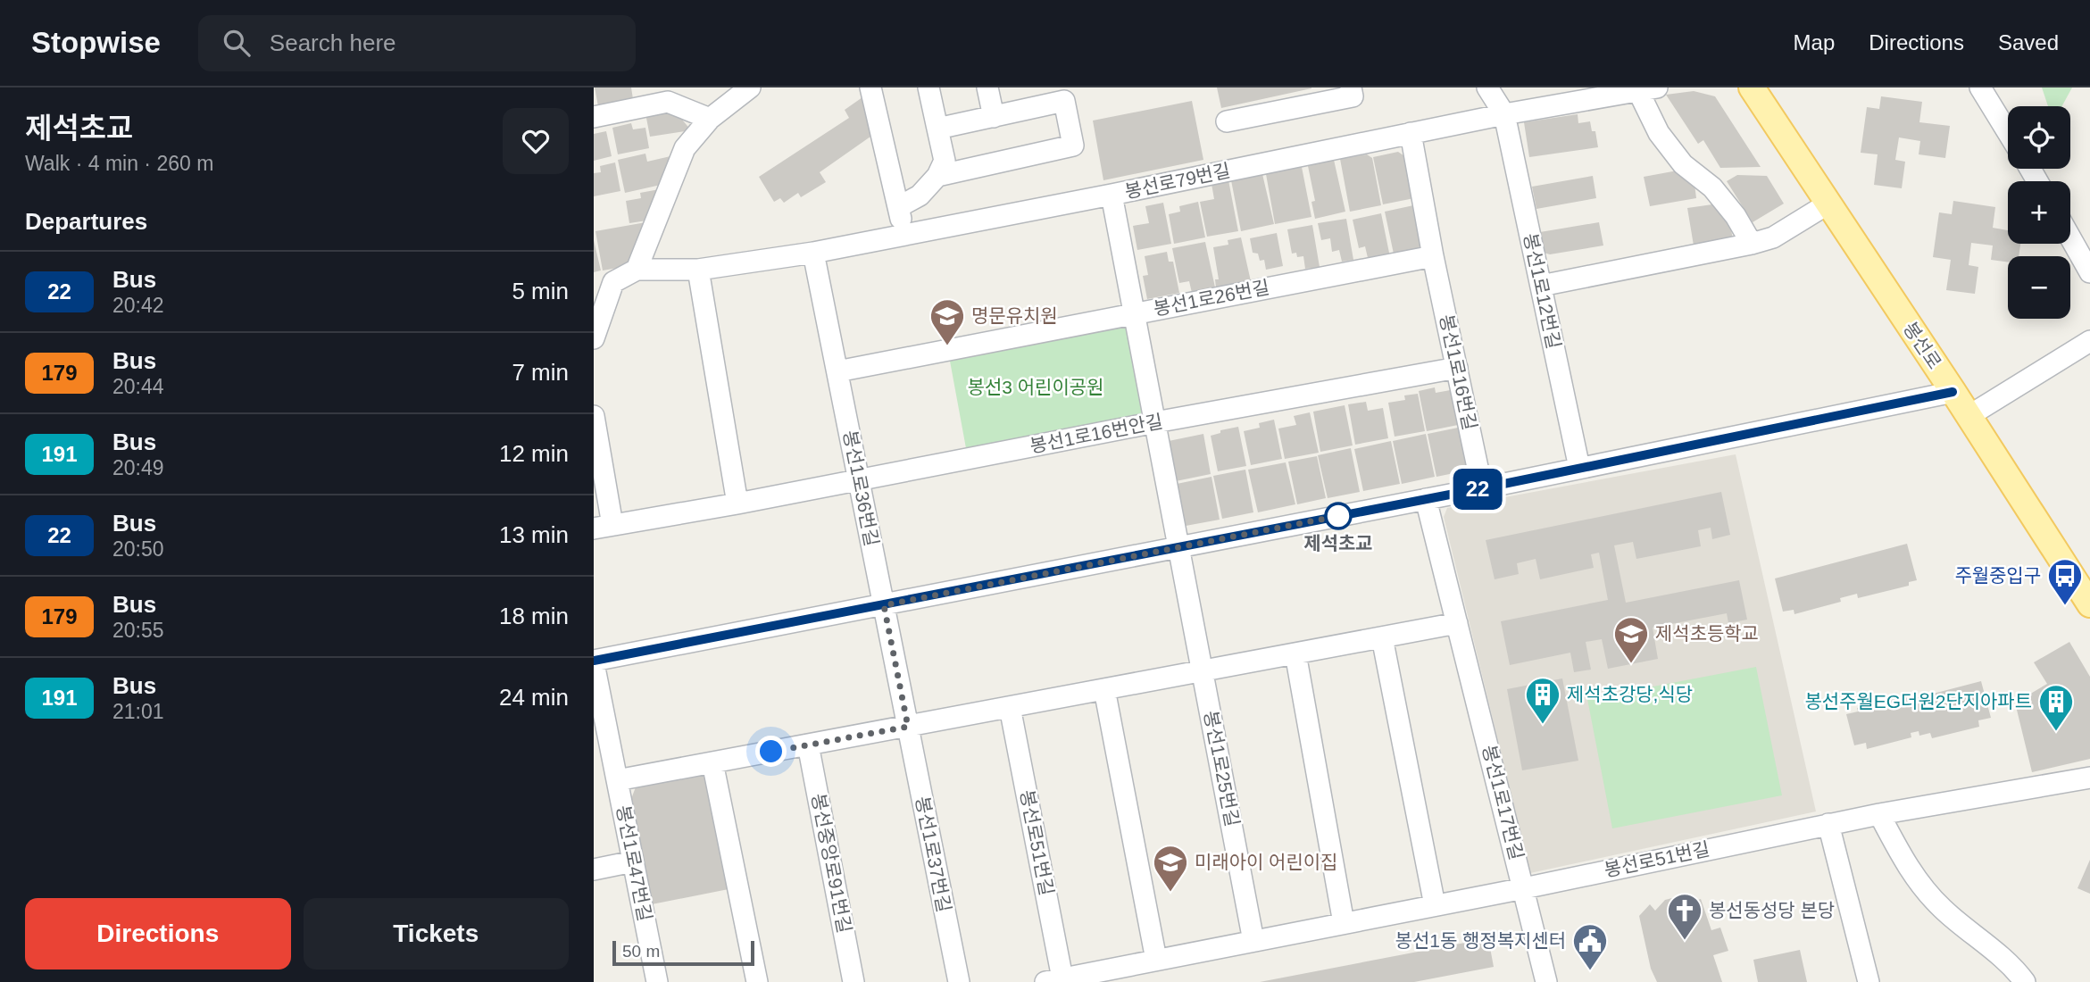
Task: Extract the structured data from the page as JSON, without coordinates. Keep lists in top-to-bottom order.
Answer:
{
  "streets": {
    "main road": ["봉선로"],
    "street": [
      "봉선로79번길",
      "봉선1로12번길",
      "봉선1로26번길",
      "봉선1로16번길",
      "봉선1로16번안길",
      "봉선1로36번길",
      "봉선1로25번길",
      "봉선1로17번길",
      "봉선로51번길",
      "봉선1로37번길",
      "봉선1로47번길",
      "봉선중앙로91번길"
    ]
  },
  "crossings": [
    ["봉선로79번길", "봉선1로12번길"],
    ["봉선로79번길", "봉선1로26번길"],
    ["봉선로79번길", "봉선1로16번길"],
    ["봉선로79번길", "봉선1로36번길"],
    ["봉선1로26번길", "봉선1로16번길"],
    ["봉선1로26번길", "봉선1로16번안길"],
    ["봉선1로26번길", "봉선1로36번길"],
    ["봉선1로26번길", "봉선1로25번길"],
    ["봉선1로16번길", "봉선1로16번안길"],
    ["봉선1로16번안길", "봉선1로36번길"],
    ["봉선1로36번길", "봉선1로37번길"],
    ["봉선1로25번길", "봉선로51번길"],
    ["봉선1로17번길", "봉선로51번길"],
    ["봉선1로47번길", "봉선중앙로91번길"]
  ],
  "parks": ["봉선3 어린이공원"],
  "places": {
    "school or university": ["명문유치원", "제석초등학교", "미래아이 어린이집"],
    "other": ["제석초교"],
    "bus stop": ["주월중입구"],
    "building": ["제석초강당,식당", "봉선주월EG더원2단지아파트"],
    "church": ["봉선동성당 본당"],
    "public building": ["봉선1동 행정복지센터"]
  },
  "lines": ["bus line 22"],
  "scale_bar": "50 m",
  "page": {
    "header": "Stopwise",
    "search": "Search here",
    "nav": ["Map", "Directions", "Saved"],
    "heading": [
      ["제석초교", "Walk · 4 min · 260 m"],
      "Departures"
    ],
    "on_map": "22",
    "map_buttons": ["+", "−"],
    "list": [
      {
        "mark": "22",
        "name": "Bus",
        "note": "20:42",
        "value": "5 min"
      },
      {
        "mark": "179",
        "name": "Bus",
        "note": "20:44",
        "value": "7 min"
      },
      {
        "mark": "191",
        "name": "Bus",
        "note": "20:49",
        "value": "12 min"
      },
      {
        "mark": "22",
        "name": "Bus",
        "note": "20:50",
        "value": "13 min"
      },
      {
        "mark": "179",
        "name": "Bus",
        "note": "20:55",
        "value": "18 min"
      },
      {
        "mark": "191",
        "name": "Bus",
        "note": "21:01",
        "value": "24 min"
      }
    ],
    "buttons": ["Directions", "Tickets"],
    "scale": "50 m"
  }
}
